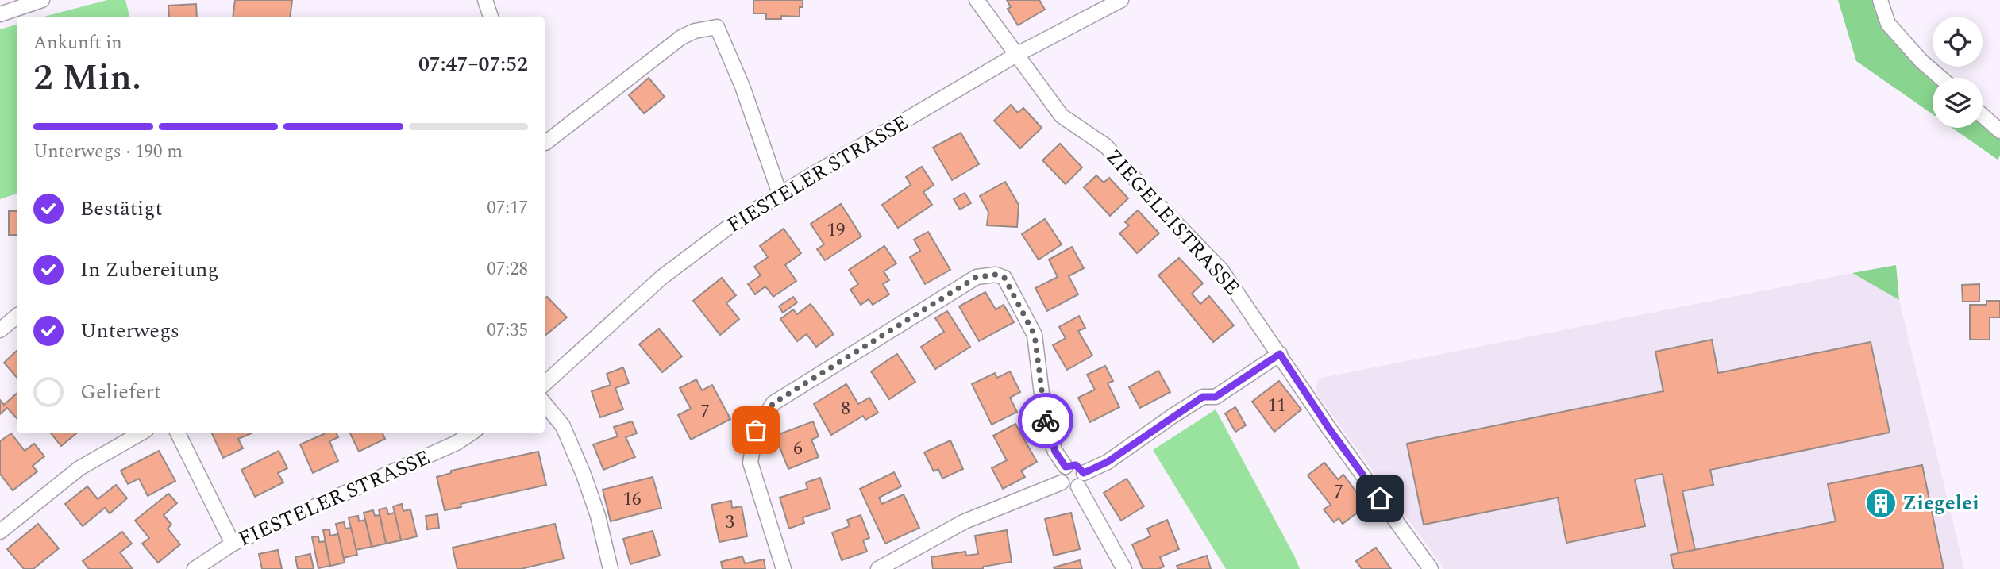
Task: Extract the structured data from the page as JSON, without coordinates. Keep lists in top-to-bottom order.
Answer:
{
  "streets": {
    "street": ["FIESTELER STRASSE", "ZIEGELEISTRASSE"]
  },
  "crossings": [
    ["FIESTELER STRASSE", "ZIEGELEISTRASSE"]
  ],
  "places": {
    "building": ["Ziegelei"]
  },
  "house_numbers": [
    "19",
    "11",
    "8",
    "7",
    "6",
    "7",
    "16",
    "3"
  ],
  "page": {
    "heading": ["2 Min.", "Ankunft in", "07:47–07:52"],
    "bar": "Unterwegs · 190 m",
    "list": [
      ["Bestätigt", "07:17"],
      ["In Zubereitung", "07:28"],
      ["Unterwegs", "07:35"],
      "Geliefert"
    ]
  }
}
